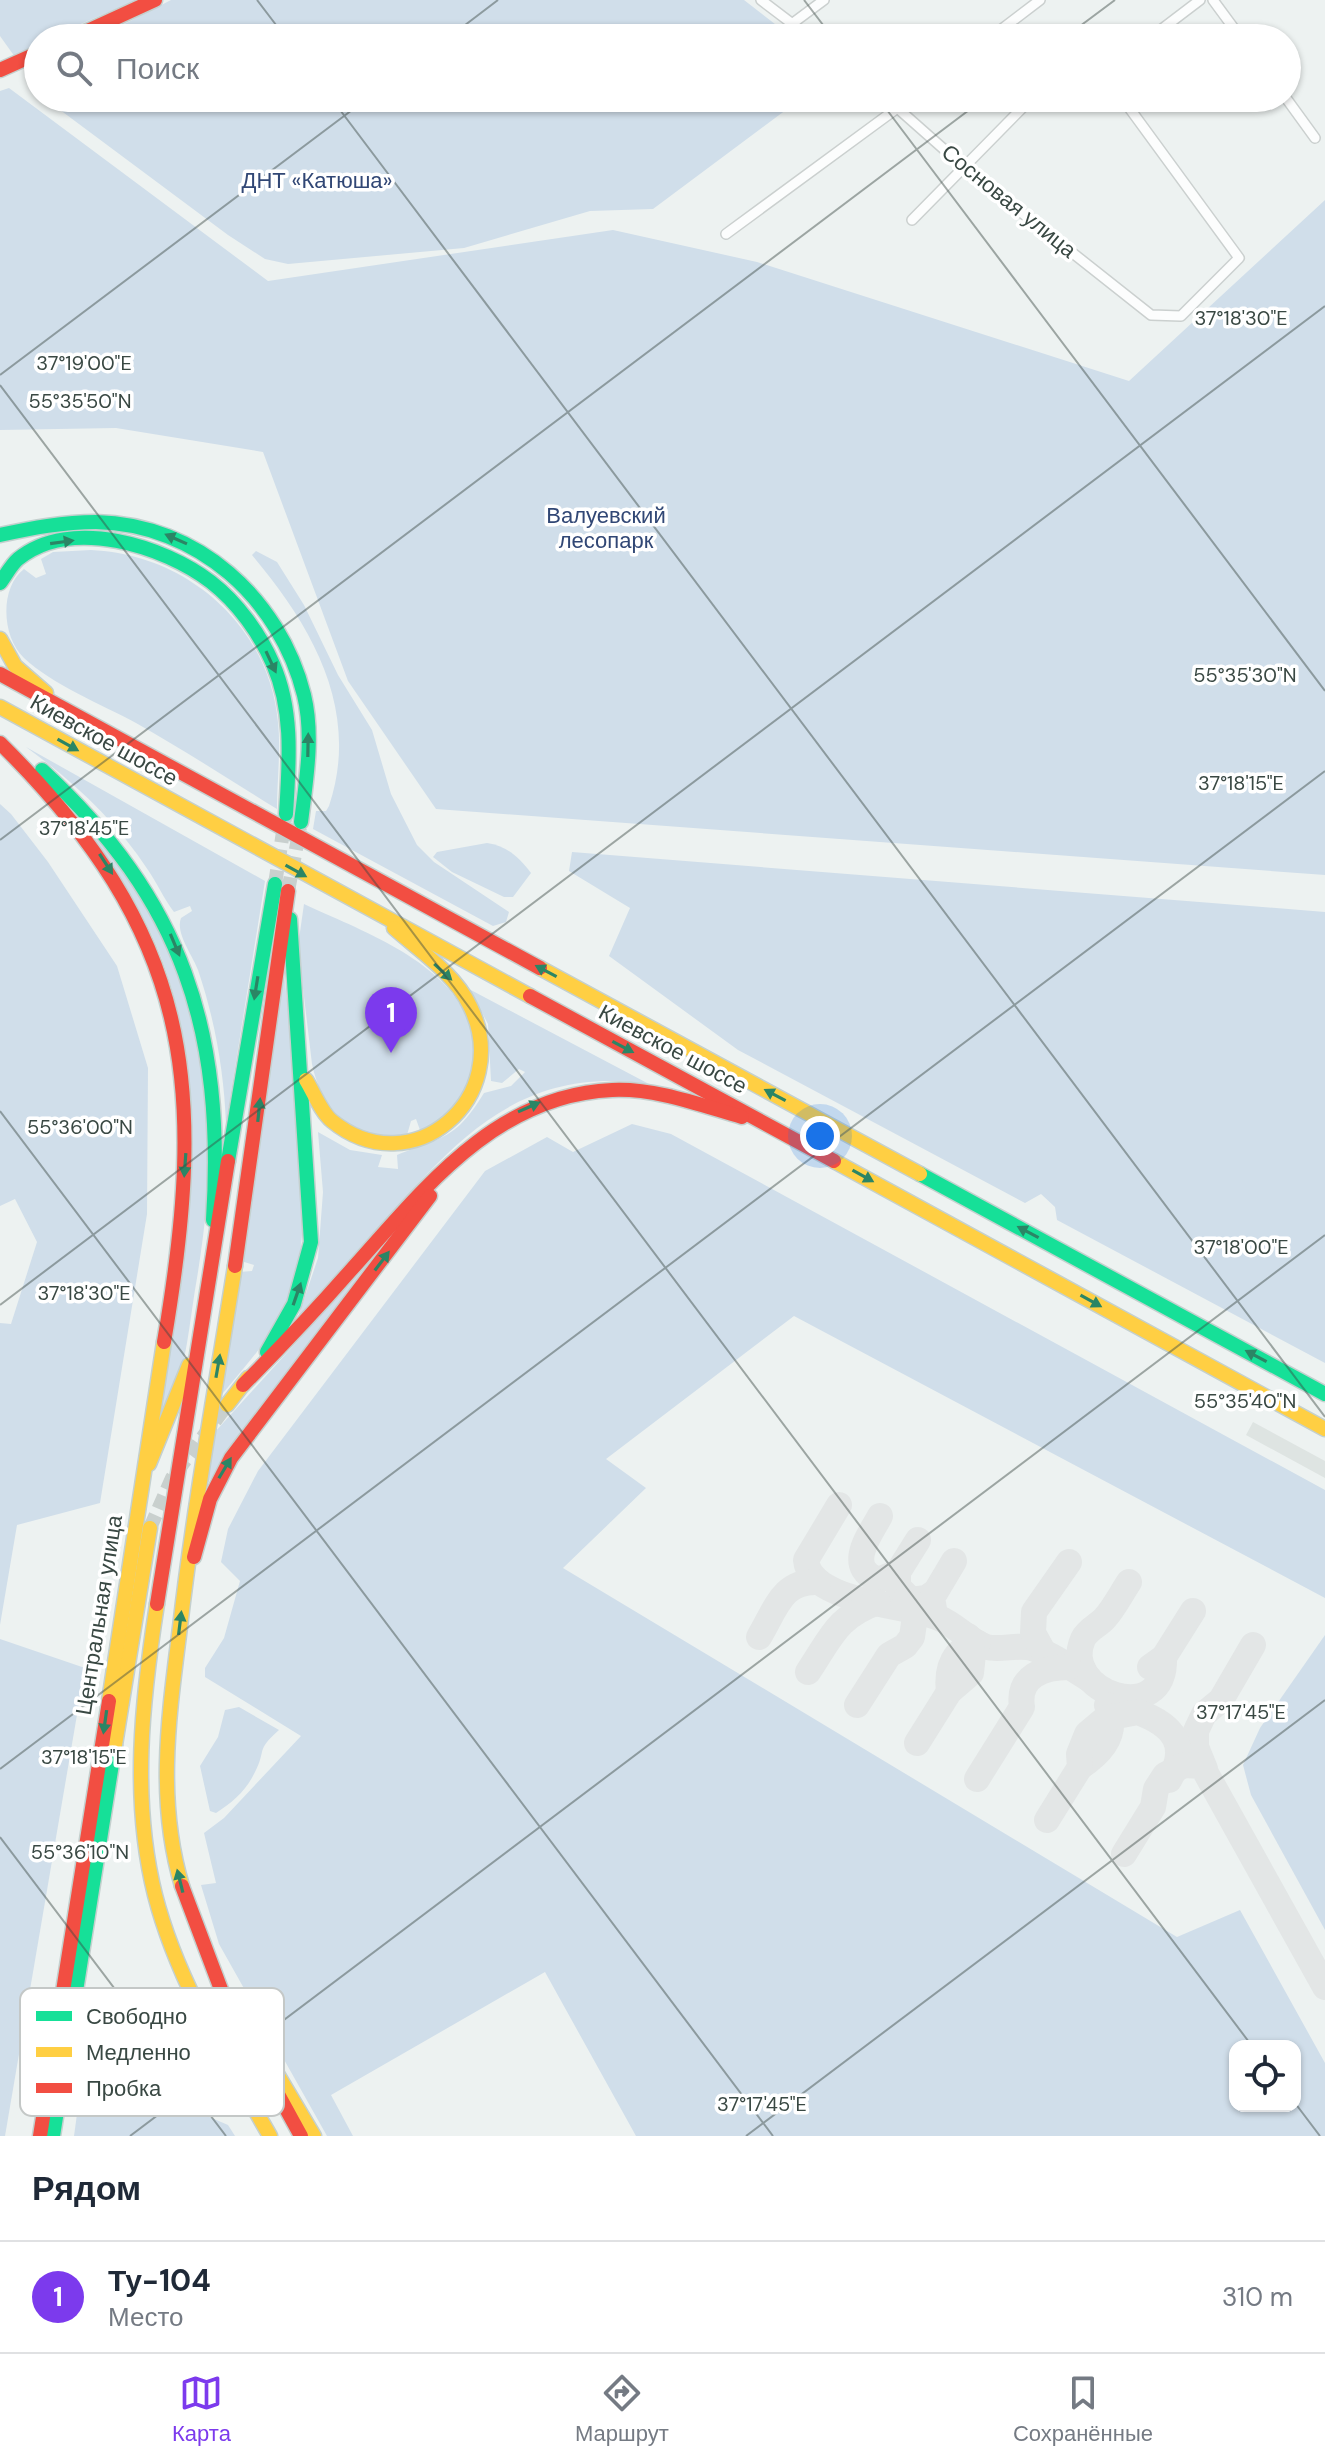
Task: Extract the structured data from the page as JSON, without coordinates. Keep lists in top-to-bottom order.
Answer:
{
  "streets": {
    "main road": ["Киевское шоссе", "Центральная улица"],
    "street": ["Сосновая улица"]
  },
  "parks": ["ДНТ «Катюша»", "Валуевский лесопарк"],
  "legend": ["Свободно", "Медленно", "Пробка"],
  "page": {
    "search": "Поиск",
    "pins": "1",
    "heading": "Рядом",
    "list": [
      {
        "mark": "1",
        "name": "Ту-104",
        "note": "Место",
        "value": "310 m"
      }
    ],
    "nav": ["Карта", "Маршрут", "Сохранённые"]
  },
  "coordinates": [
    "37°18'30\"E",
    "37°19'00\"E",
    "55°35'50\"N",
    "55°35'30\"N",
    "37°18'15\"E",
    "37°18'45\"E",
    "55°36'00\"N",
    "37°18'00\"E",
    "55°35'40\"N",
    "37°17'45\"E",
    "55°36'10\"N"
  ]
}
